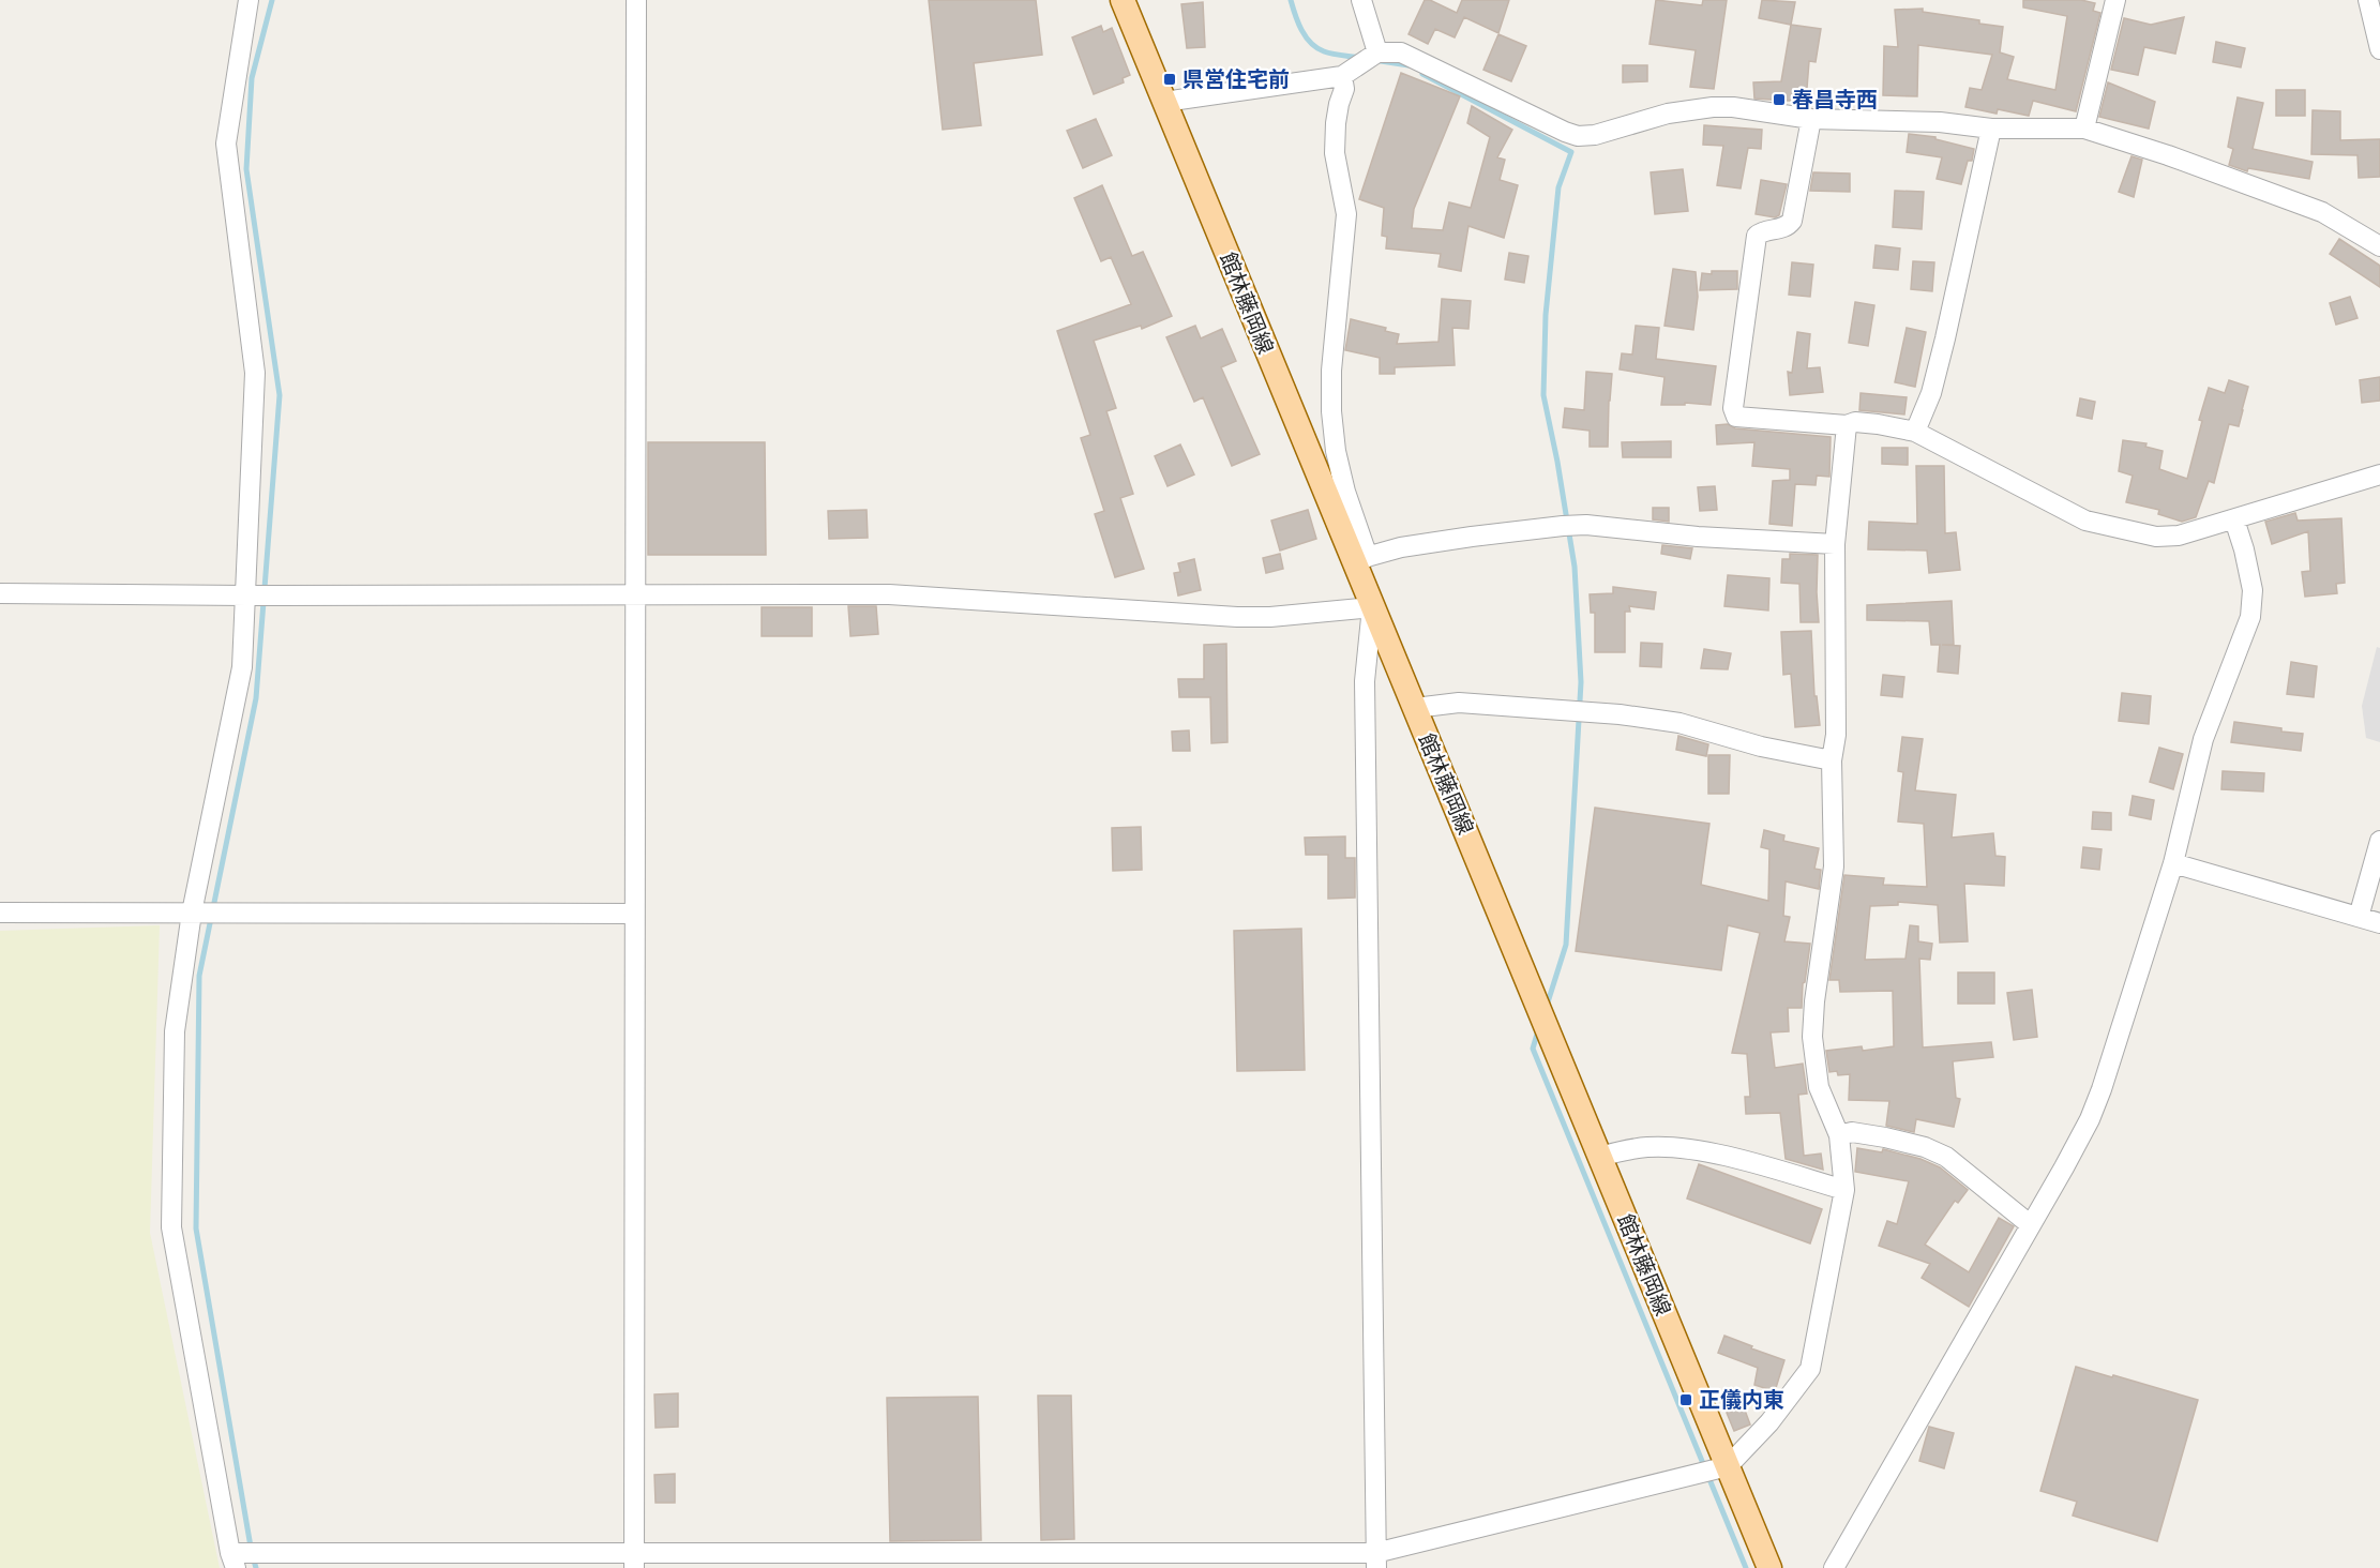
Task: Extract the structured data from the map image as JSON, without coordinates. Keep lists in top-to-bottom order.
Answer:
{
  "streets": {
    "main road": ["館林藤岡線"]
  },
  "places": {
    "transit": ["県営住宅前", "春昌寺西", "正儀内東"]
  }
}
